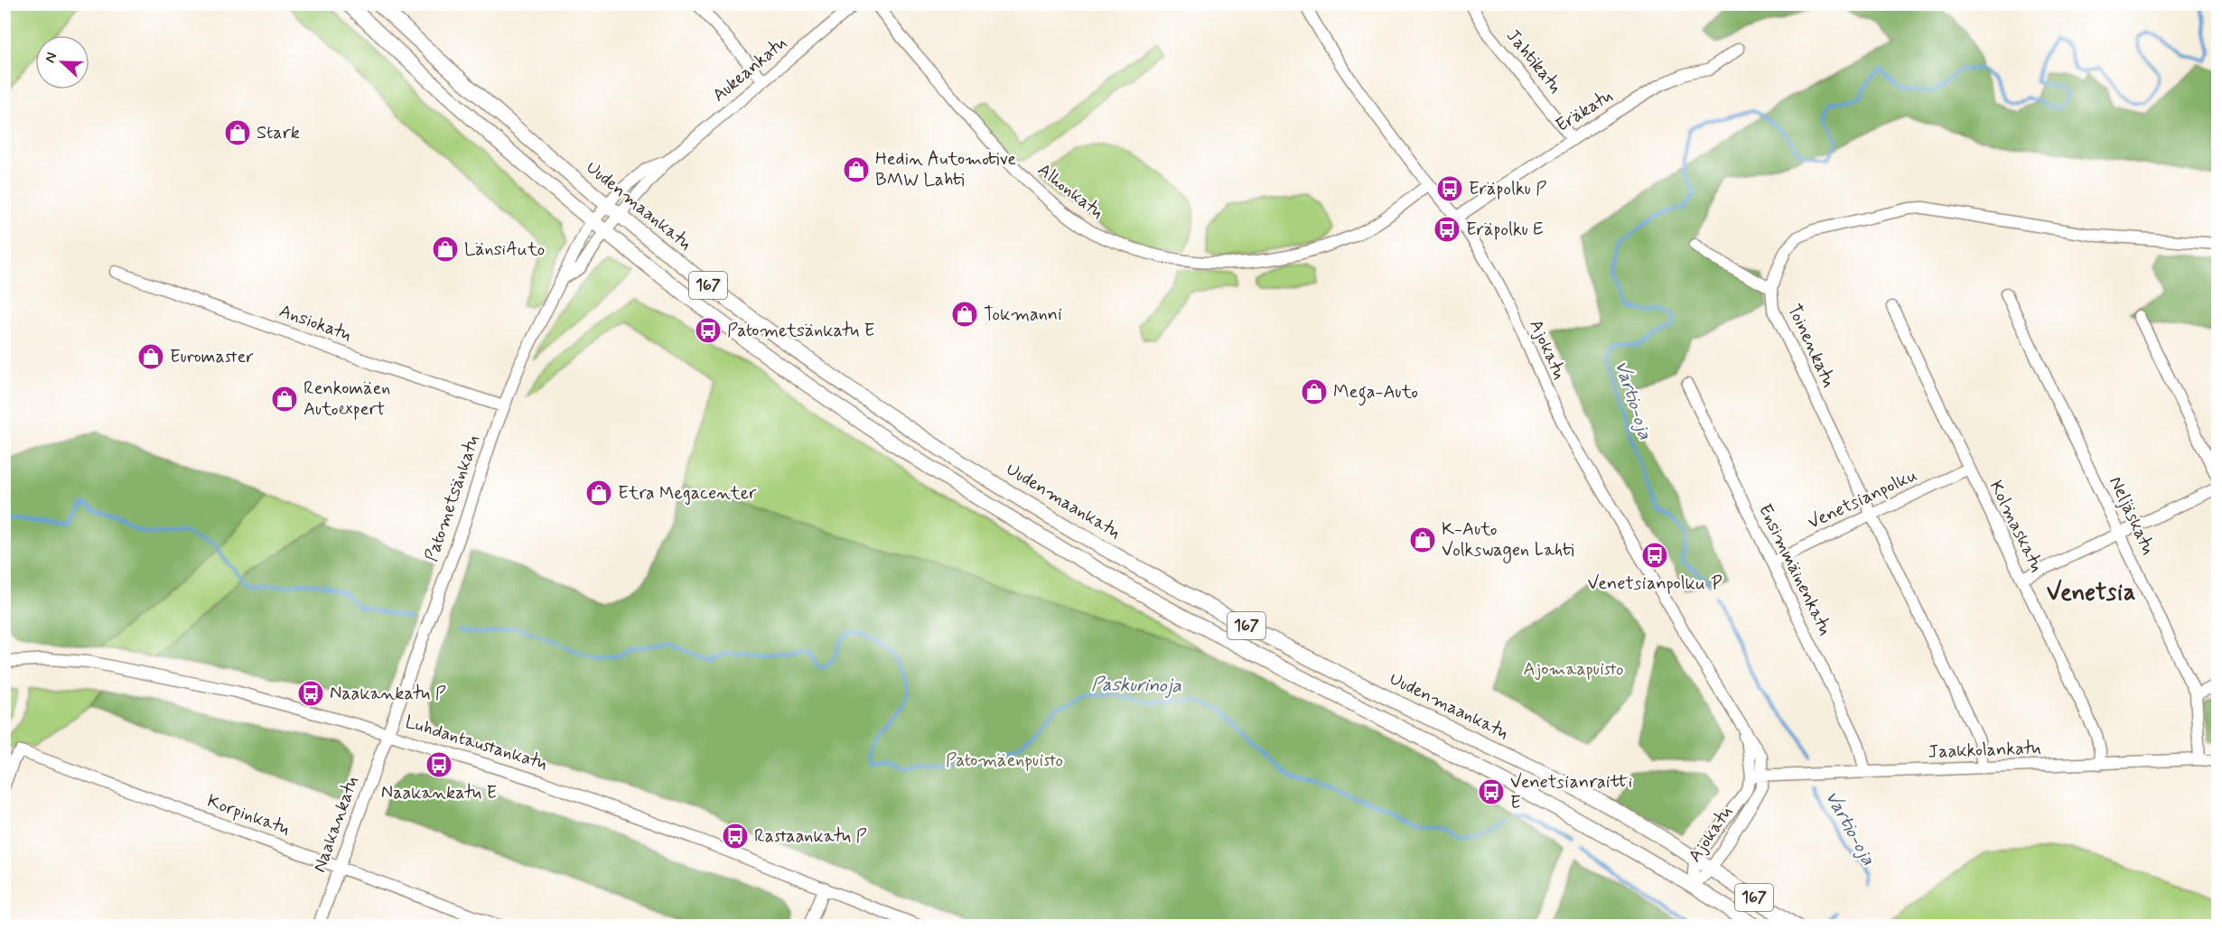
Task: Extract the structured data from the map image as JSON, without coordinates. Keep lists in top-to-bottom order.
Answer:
{
  "streets": {
    "main road": ["Uudenmaankatu", "167"],
    "street": [
      "Jahtikatu",
      "Aukeankatu",
      "Eräkatu",
      "Alhonkatu",
      "Ansiokatu",
      "Toinenkatu",
      "Ajokatu",
      "Patometsänkatu",
      "Venetsianpolku",
      "Neljäskatu",
      "Kolmaskatu",
      "Ensimmäinenkatu",
      "Luhdantaustankatu",
      "Jaakkolankatu",
      "Korpinkatu",
      "Naakankatu"
    ]
  },
  "crossings": [
    ["Jahtikatu", "Eräkatu"],
    ["Aukeankatu", "Uudenmaankatu"],
    ["Aukeankatu", "167"],
    ["Aukeankatu", "Patometsänkatu"],
    ["Eräkatu", "Ajokatu"],
    ["Alhonkatu", "Ajokatu"],
    ["Uudenmaankatu", "Ajokatu"],
    ["Uudenmaankatu", "Patometsänkatu"],
    ["167", "Ajokatu"],
    ["167", "Patometsänkatu"],
    ["Ansiokatu", "Patometsänkatu"],
    ["Toinenkatu", "Venetsianpolku"],
    ["Toinenkatu", "Jaakkolankatu"],
    ["Ajokatu", "Jaakkolankatu"],
    ["Patometsänkatu", "Luhdantaustankatu"],
    ["Patometsänkatu", "Naakankatu"],
    ["Venetsianpolku", "Kolmaskatu"],
    ["Venetsianpolku", "Ensimmäinenkatu"],
    ["Neljäskatu", "Jaakkolankatu"],
    ["Kolmaskatu", "Jaakkolankatu"],
    ["Ensimmäinenkatu", "Jaakkolankatu"],
    ["Luhdantaustankatu", "Naakankatu"],
    ["Korpinkatu", "Naakankatu"]
  ],
  "districts": ["Venetsia"],
  "water": ["Vartio-oja", "Paskurinoja"],
  "parks": ["Ajomaapuisto", "Patomäenpuisto"],
  "places": {
    "shop": [
      "Stark",
      "Hedin Automotive BMW Lahti",
      "LänsiAuto",
      "Tokmanni",
      "Euromaster",
      "Mega-Auto",
      "Renkomäen Autoexpert",
      "Etra Megacenter",
      "K-Auto Volkswagen Lahti"
    ],
    "bus stop": [
      "Eräpolku P",
      "Eräpolku E",
      "Patometsänkatu E",
      "Venetsianpolku P",
      "Naakankatu P",
      "Naakankatu E",
      "Venetsianraitti E",
      "Rastaankatu P"
    ]
  },
  "north": "left"
}
